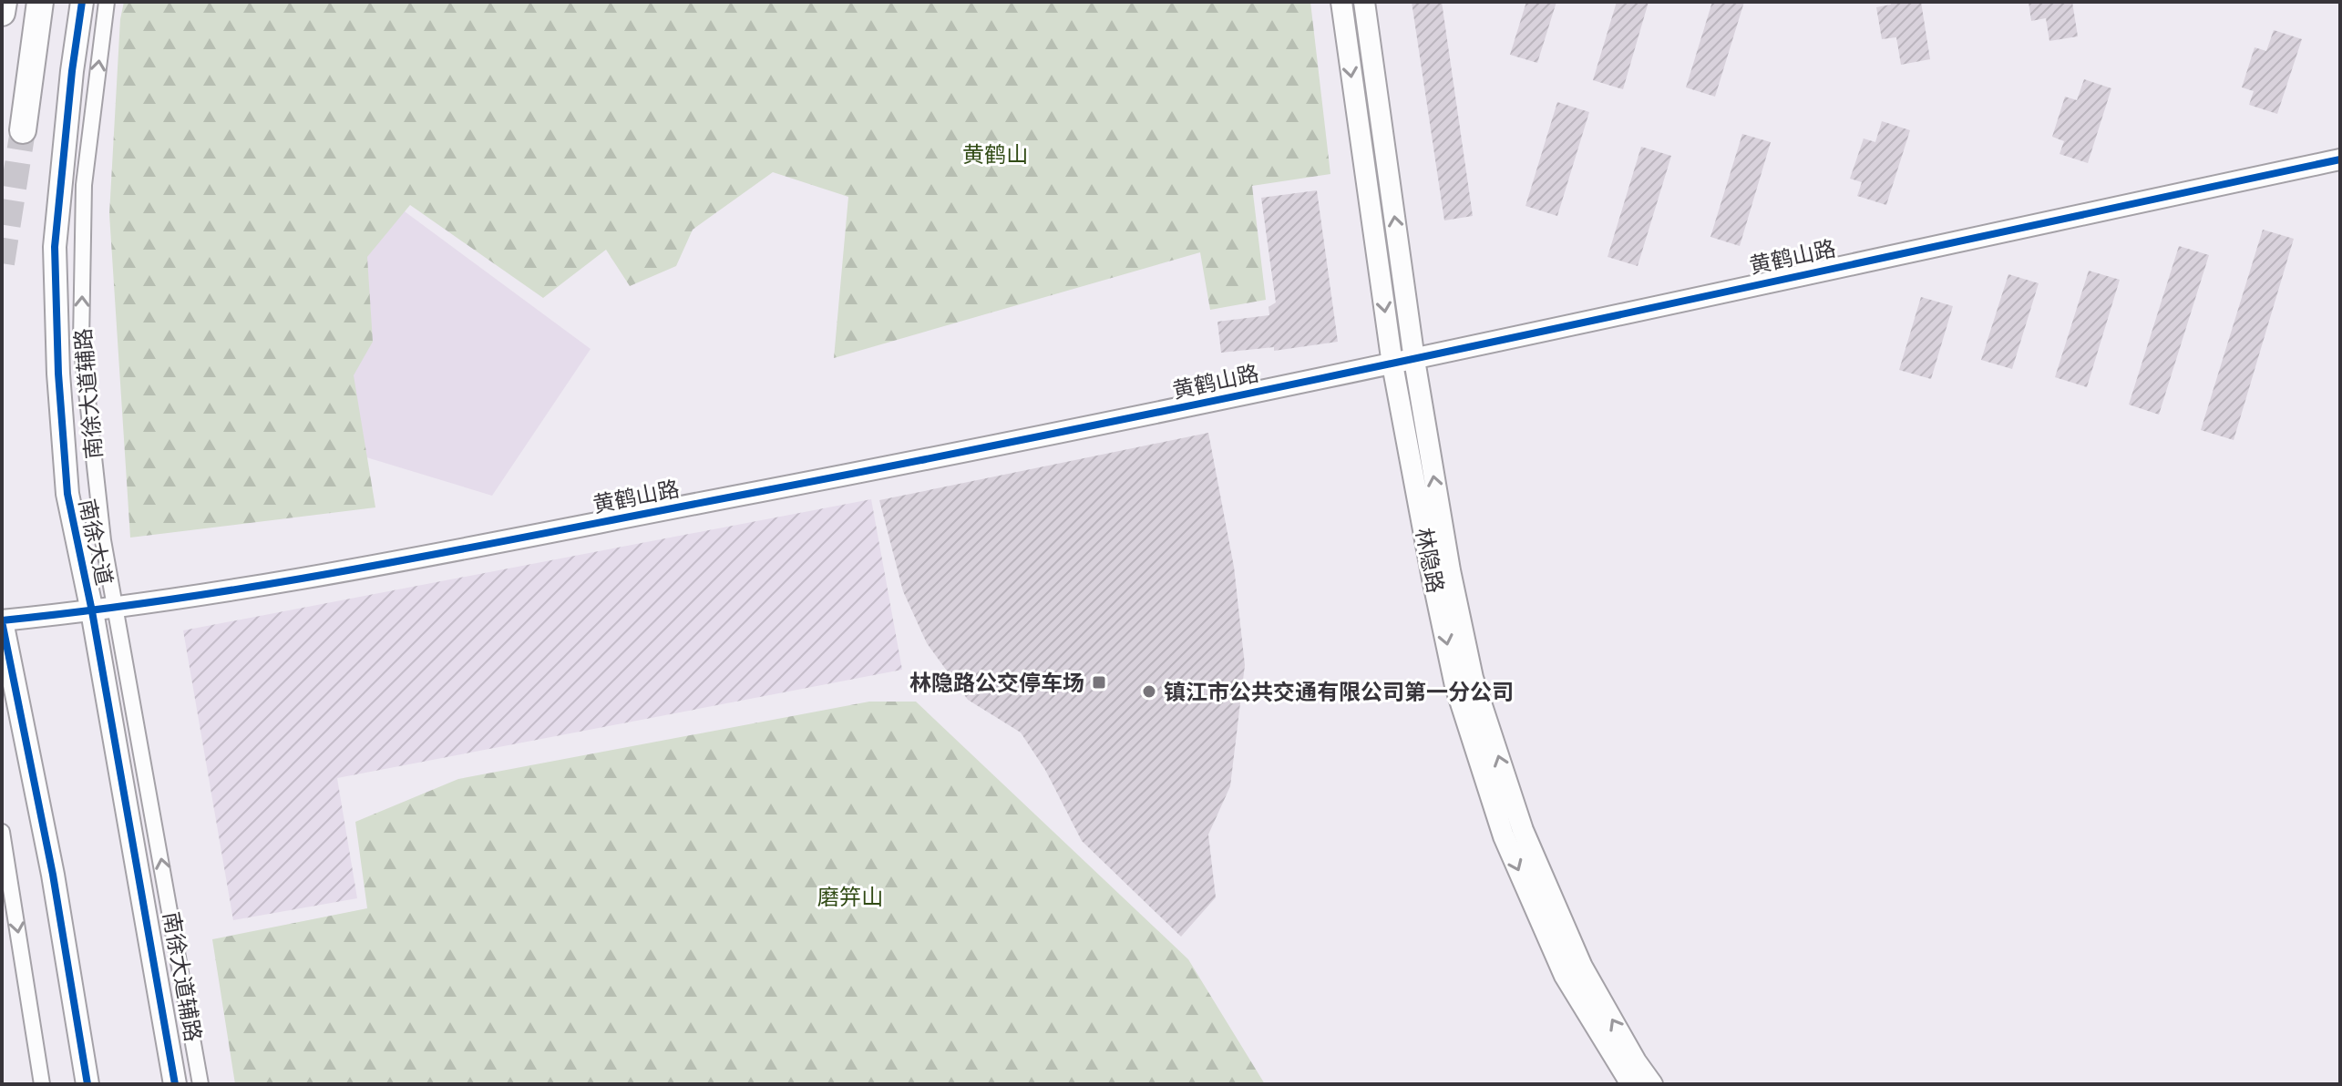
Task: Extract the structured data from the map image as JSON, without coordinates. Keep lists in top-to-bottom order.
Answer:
{
  "streets": {
    "main road": ["南徐大道"],
    "street": ["黄鹤山路", "南徐大道辅路", "林隐路"]
  },
  "crossings": [
    ["黄鹤山路", "南徐大道辅路"],
    ["黄鹤山路", "南徐大道"],
    ["黄鹤山路", "林隐路"]
  ],
  "one_way": ["南徐大道辅路"],
  "parks": ["黄鹤山", "磨笄山"],
  "places": {
    "transit": ["林隐路公交停车场"],
    "other": ["镇江市公共交通有限公司第一分公司"]
  }
}
